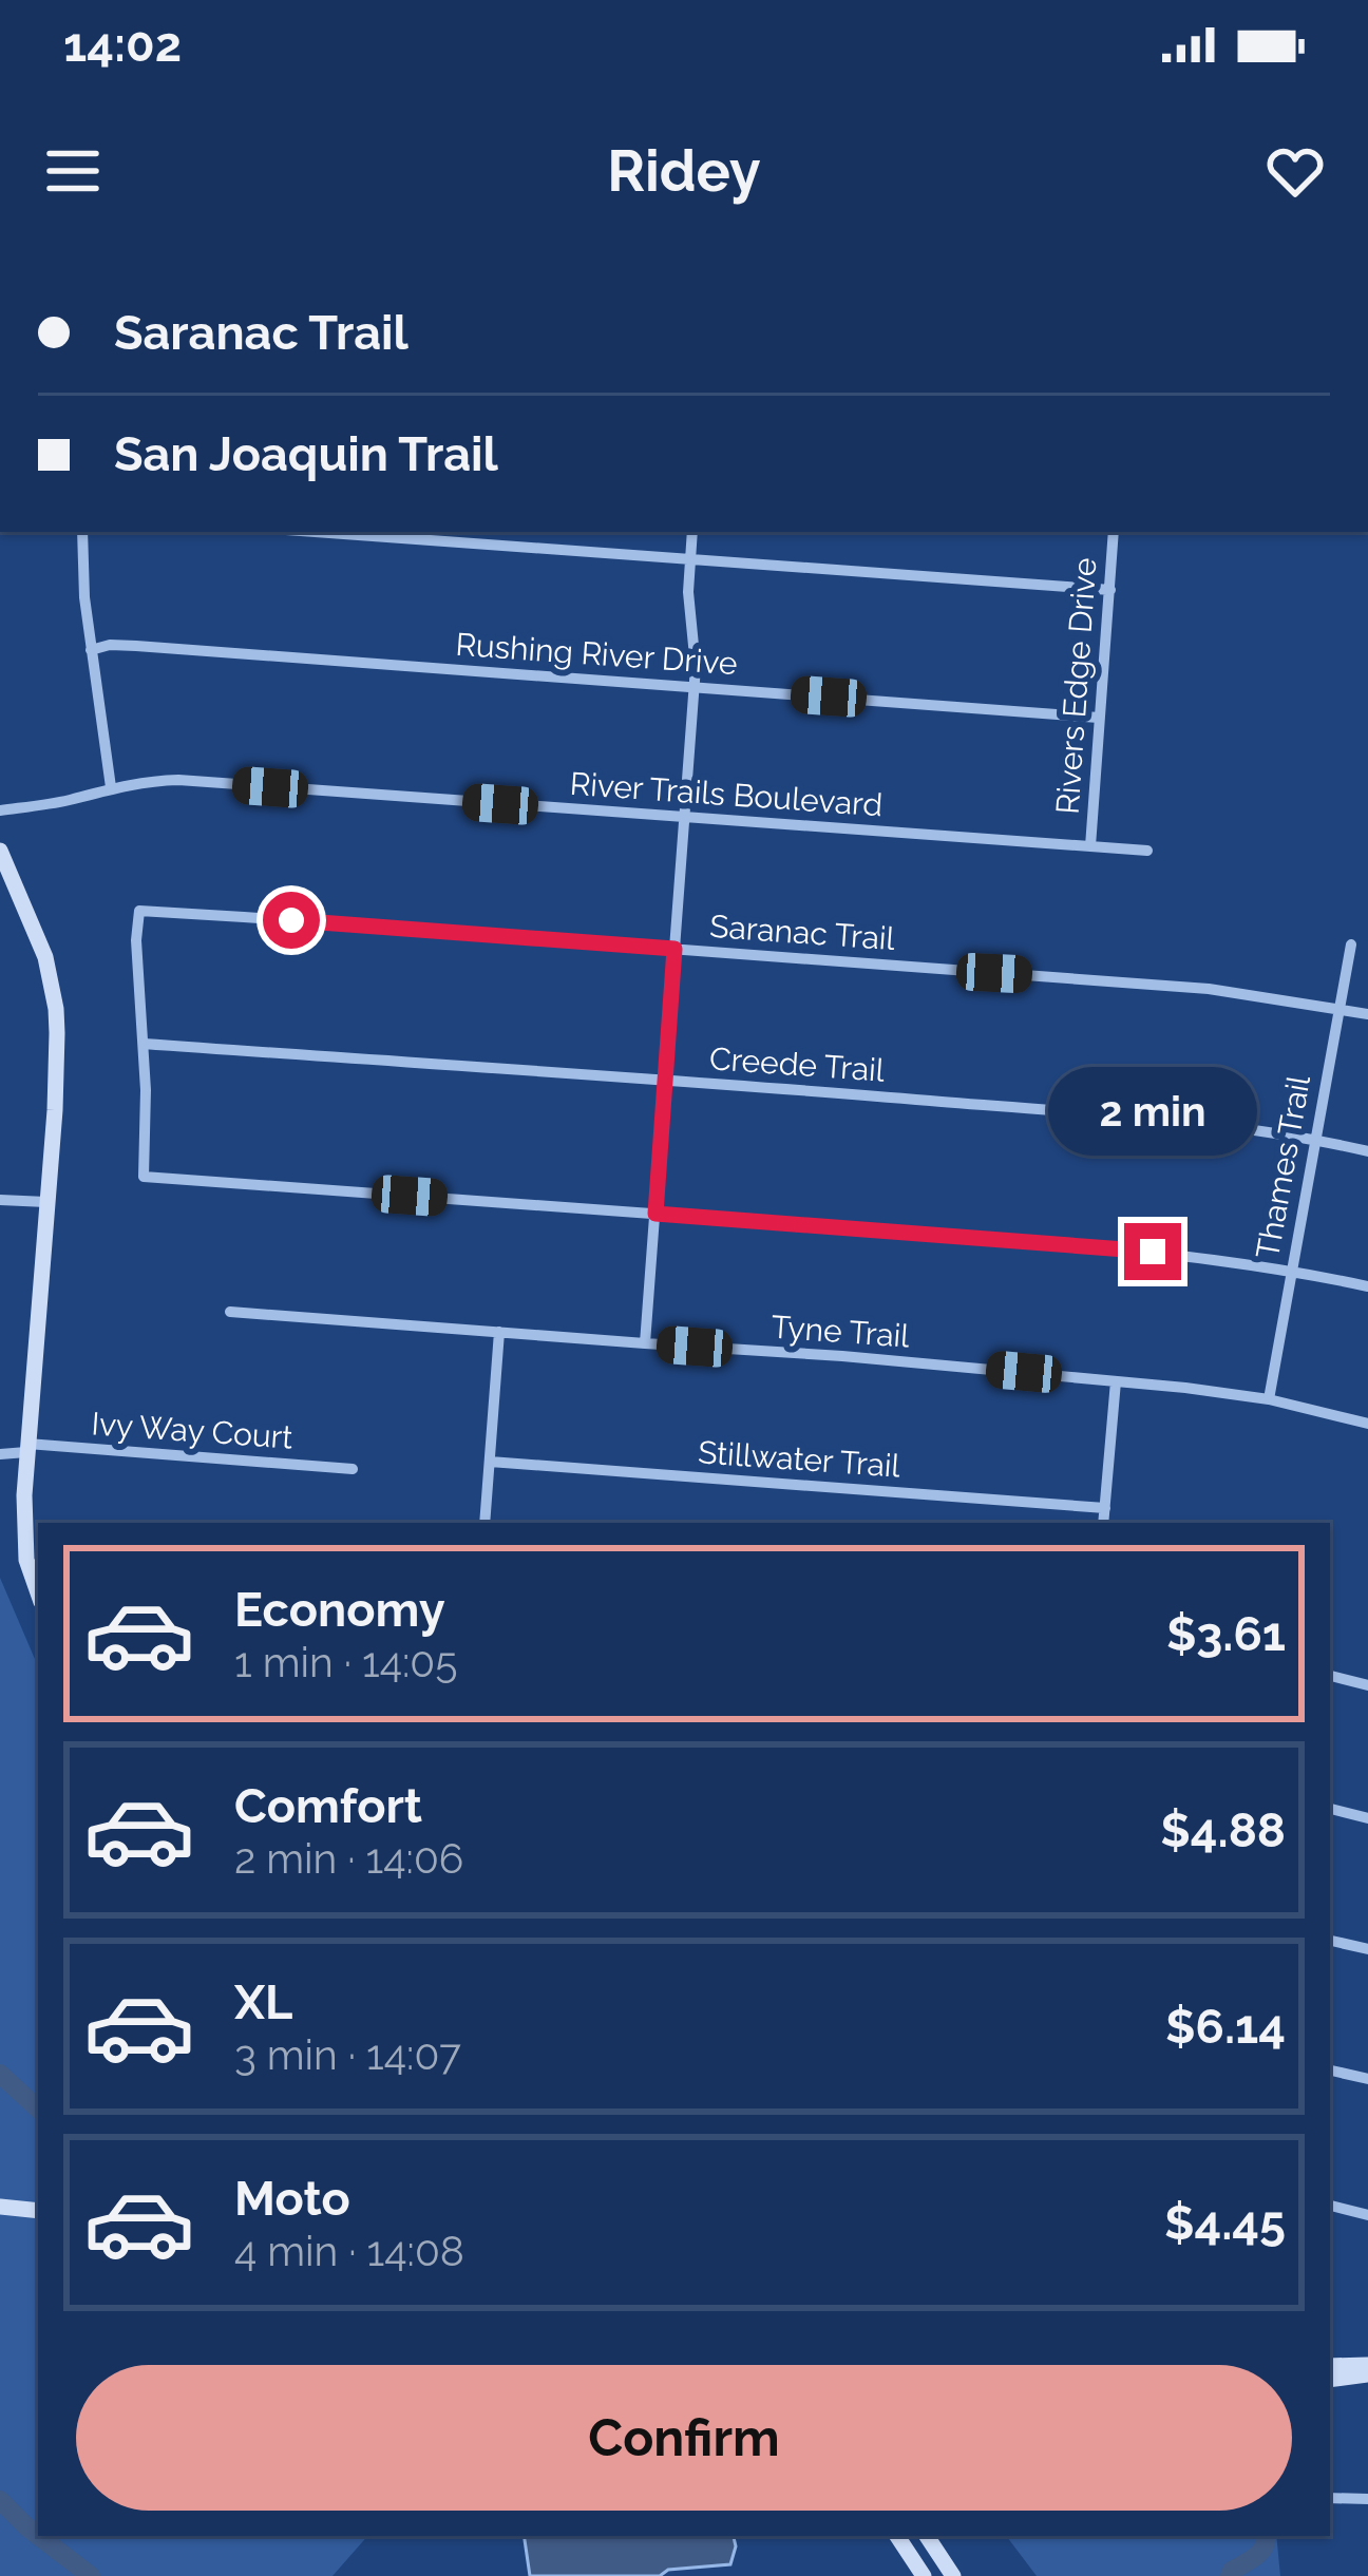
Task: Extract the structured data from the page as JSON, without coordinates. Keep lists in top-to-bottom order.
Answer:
{
  "streets": {
    "street": [
      "Rushing River Drive",
      "Rivers Edge Drive",
      "River Trails Boulevard",
      "Saranac Trail",
      "Creede Trail",
      "Thames Trail",
      "Tyne Trail",
      "Ivy Way Court",
      "Stillwater Trail"
    ]
  },
  "crossings": [
    ["Rushing River Drive", "Rivers Edge Drive"],
    ["Rivers Edge Drive", "River Trails Boulevard"],
    ["Saranac Trail", "Creede Trail"],
    ["Saranac Trail", "Thames Trail"],
    ["Creede Trail", "Thames Trail"],
    ["Thames Trail", "Tyne Trail"]
  ],
  "page": {
    "status": "14:02",
    "header": "Ridey",
    "banner": ["Saranac Trail", "San Joaquin Trail"],
    "bubble": "2 min",
    "list": [
      {
        "name": "Economy",
        "note": "1 min · 14:05",
        "value": "$3.61"
      },
      {
        "name": "Comfort",
        "note": "2 min · 14:06",
        "value": "$4.88"
      },
      {
        "name": "XL",
        "note": "3 min · 14:07",
        "value": "$6.14"
      },
      {
        "name": "Moto",
        "note": "4 min · 14:08",
        "value": "$4.45"
      }
    ],
    "buttons": "Confirm"
  }
}
